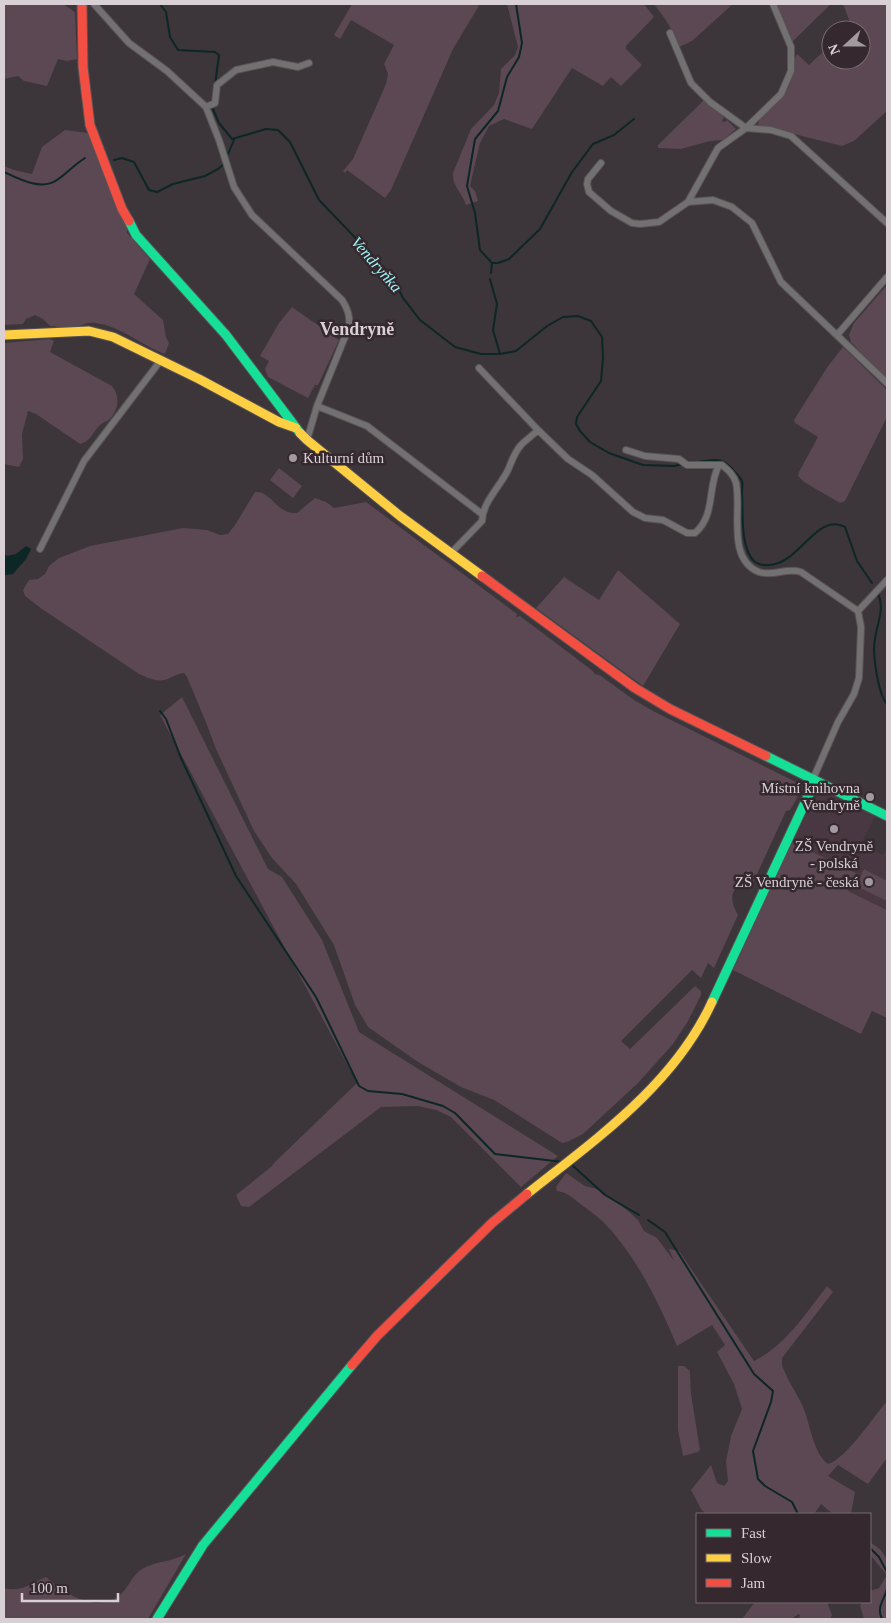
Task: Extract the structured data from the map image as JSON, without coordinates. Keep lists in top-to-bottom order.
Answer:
{
  "districts": ["Vendryně"],
  "water": ["Vendryňka"],
  "places": [
    "Kulturní dům",
    "Místní knihovna Vendryně",
    "ZŠ Vendryně - polská",
    "ZŠ Vendryně - česká"
  ],
  "legend": ["Fast", "Slow", "Jam"],
  "scale_bar": "100 m",
  "north": "left"
}
